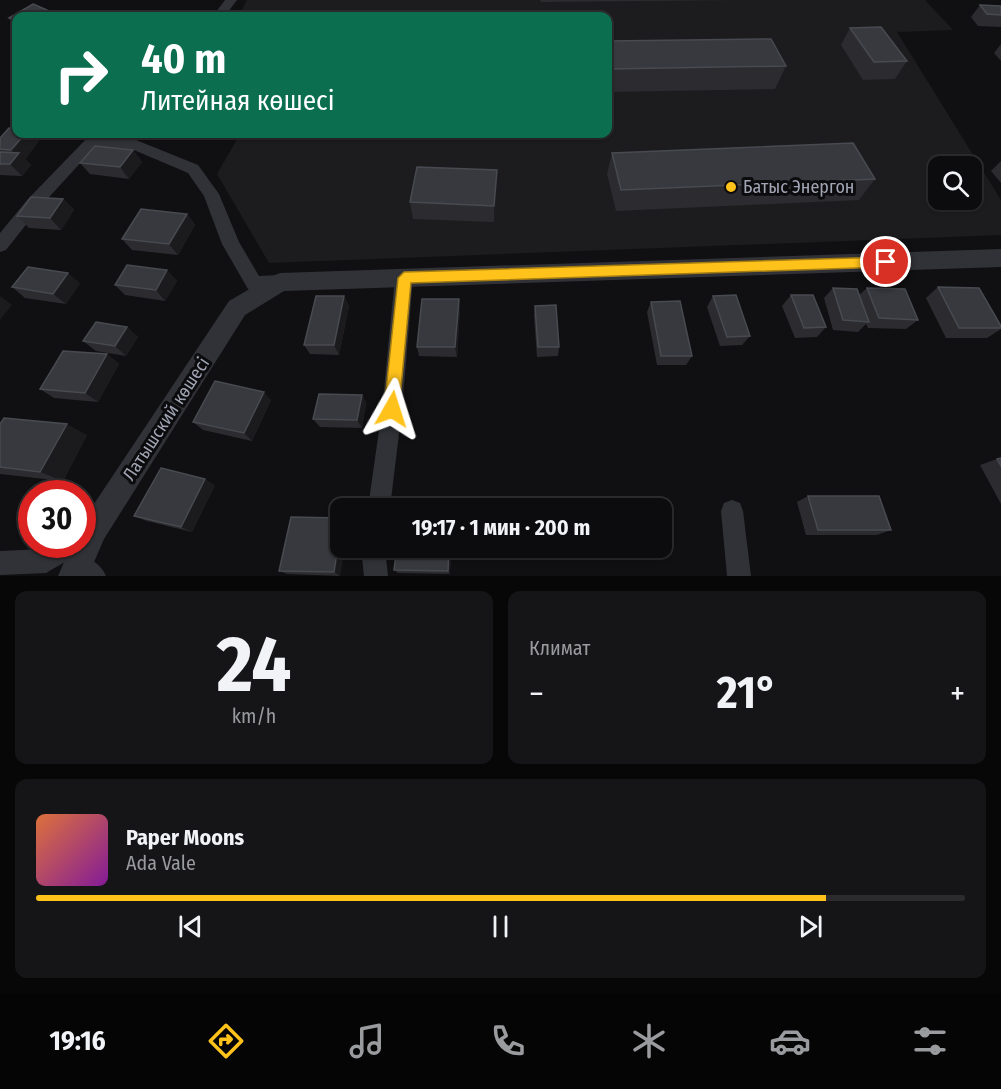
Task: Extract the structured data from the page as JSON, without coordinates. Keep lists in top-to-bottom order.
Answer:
{
  "streets": {
    "street": ["Латышский көшесі"]
  },
  "places": ["Батыс Энергон"],
  "page": {
    "turn": ["40 m", "Литейная көшесі"],
    "limit": "30",
    "trip": "19:17 · 1 мин · 200 m",
    "tile": [
      ["24", "km/h"],
      "Климат"
    ],
    "heat": ["−", "21°", "+"],
    "song": ["Paper Moons", "Ada Vale"],
    "tabs": "19:16"
  }
}
